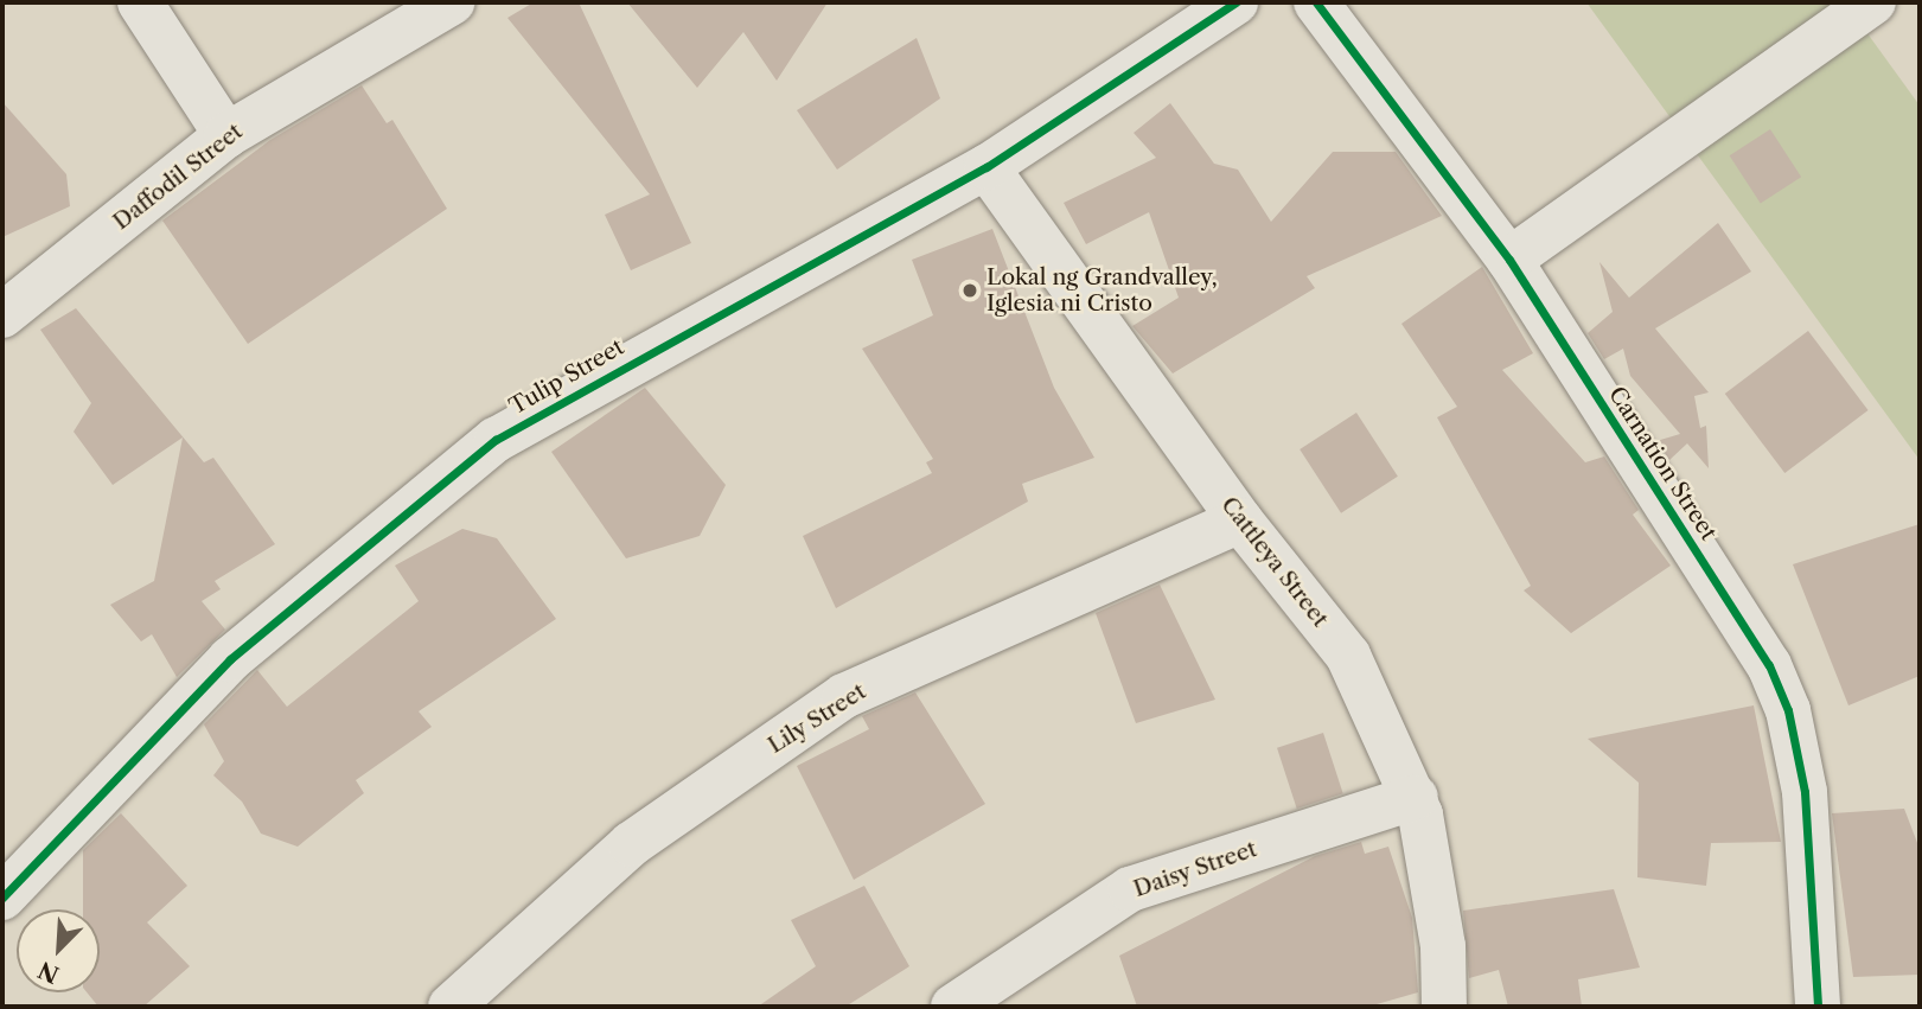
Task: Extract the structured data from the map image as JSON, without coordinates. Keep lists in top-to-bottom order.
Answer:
{
  "streets": {
    "street": [
      "Daffodil Street",
      "Tulip Street",
      "Carnation Street",
      "Cattleya Street",
      "Lily Street",
      "Daisy Street"
    ]
  },
  "crossings": [
    ["Tulip Street", "Cattleya Street"],
    ["Cattleya Street", "Lily Street"],
    ["Cattleya Street", "Daisy Street"]
  ],
  "places": ["Lokal ng Grandvalley, Iglesia ni Cristo"],
  "north": "bottom left"
}
